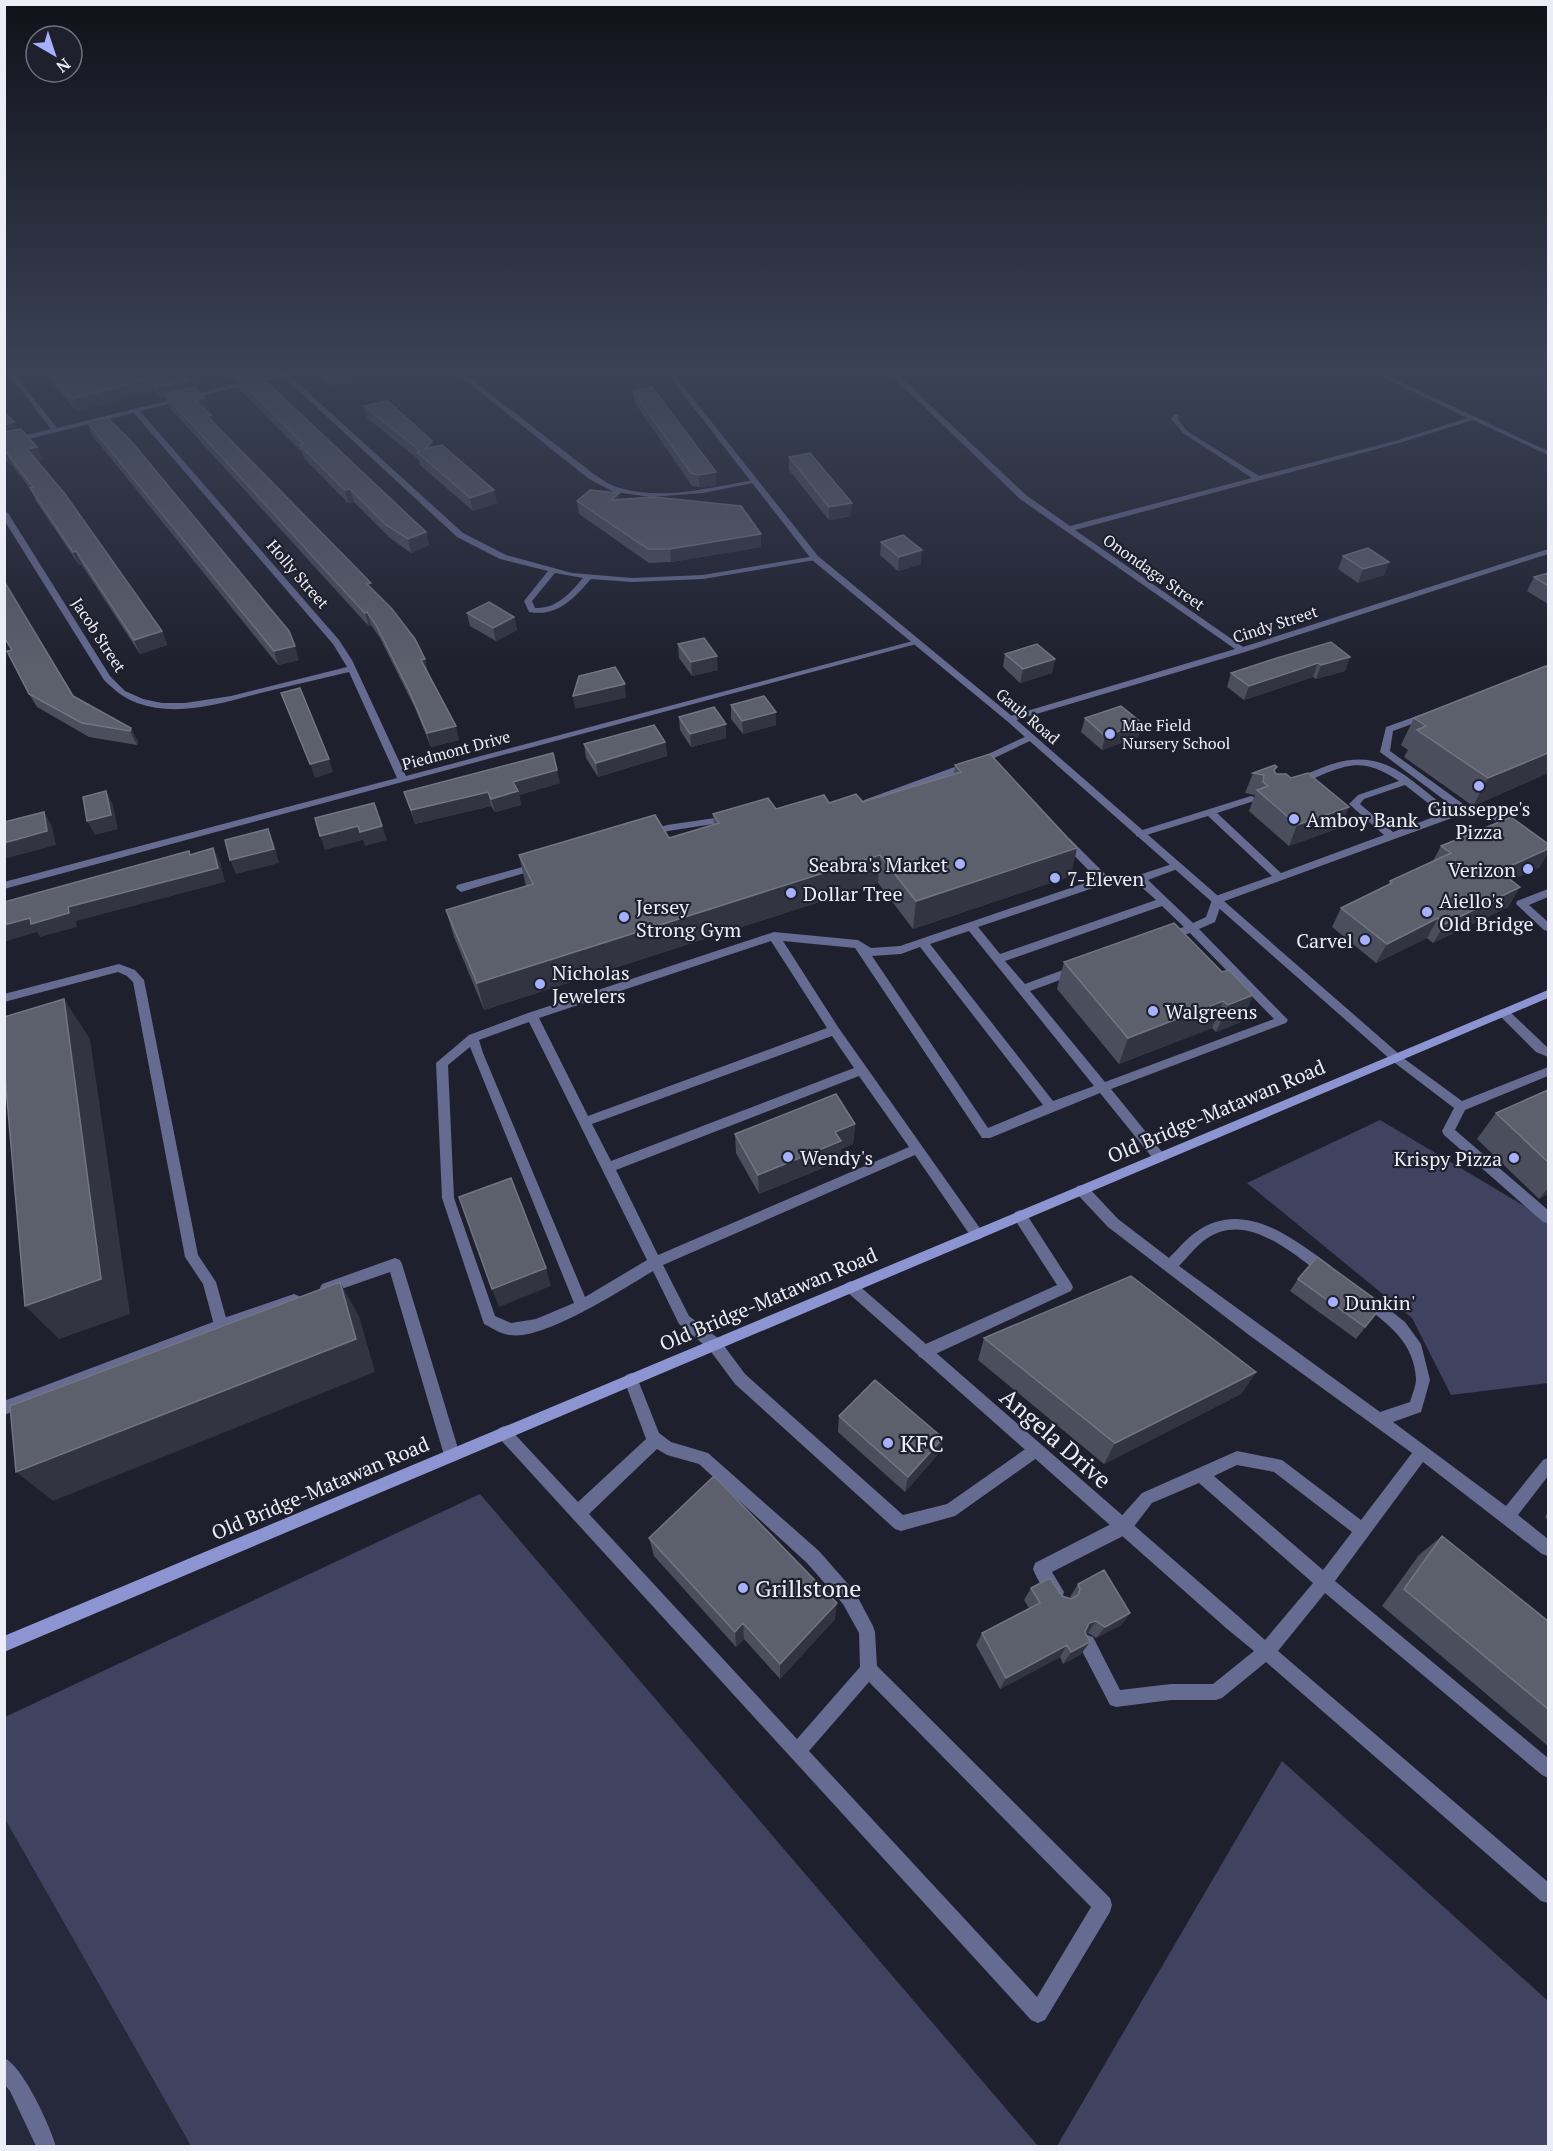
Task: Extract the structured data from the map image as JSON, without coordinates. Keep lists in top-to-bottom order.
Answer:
{
  "streets": {
    "main road": ["Old Bridge-Matawan Road"],
    "street": [
      "Onondaga Street",
      "Holly Street",
      "Cindy Street",
      "Jacob Street",
      "Gaub Road",
      "Piedmont Drive",
      "Angela Drive"
    ]
  },
  "crossings": [
    ["Onondaga Street", "Cindy Street"],
    ["Holly Street", "Jacob Street"],
    ["Holly Street", "Piedmont Drive"],
    ["Cindy Street", "Gaub Road"],
    ["Gaub Road", "Piedmont Drive"],
    ["Gaub Road", "Old Bridge-Matawan Road"],
    ["Old Bridge-Matawan Road", "Angela Drive"]
  ],
  "places": [
    "Mae Field Nursery School",
    "Giusseppe's Pizza",
    "Amboy Bank",
    "Seabra's Market",
    "Verizon",
    "7-Eleven",
    "Dollar Tree",
    "Aiello's Old Bridge",
    "Jersey Strong Gym",
    "Carvel",
    "Nicholas Jewelers",
    "Walgreens",
    "Wendy's",
    "Krispy Pizza",
    "Dunkin'",
    "KFC",
    "Grillstone"
  ],
  "north": "bottom right"
}
